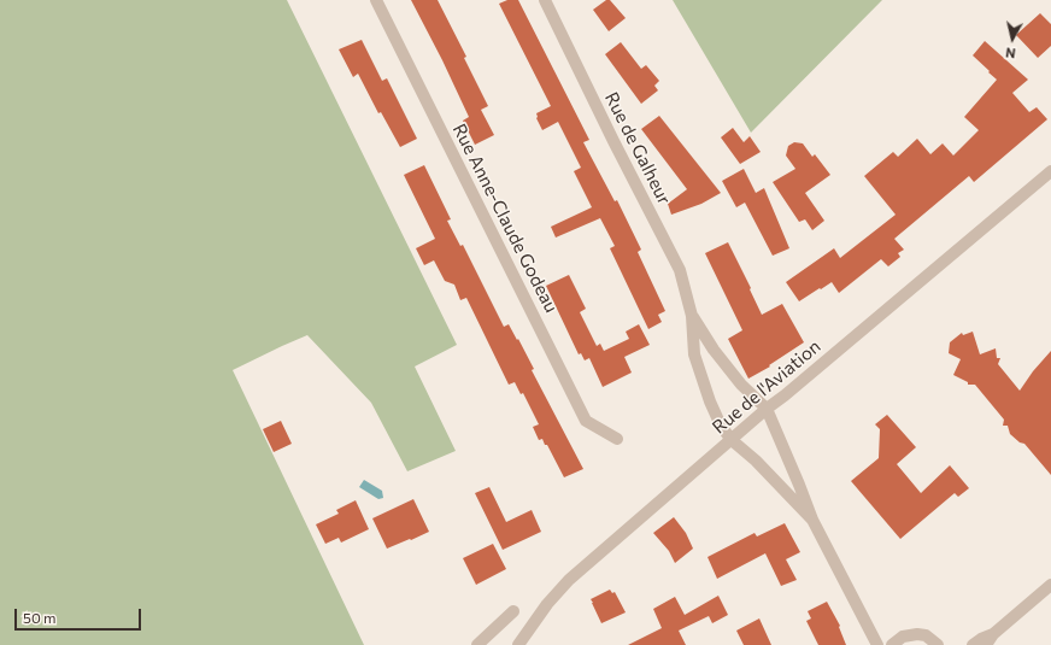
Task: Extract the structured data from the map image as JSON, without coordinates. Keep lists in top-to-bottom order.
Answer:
{
  "streets": {
    "street": ["Rue de Galheur", "Rue Anne-Claude Godeau", "Rue de l'Aviation"]
  },
  "crossings": [
    ["Rue de Galheur", "Rue de l'Aviation"]
  ],
  "scale_bar": "50 m",
  "north": "bottom"
}
